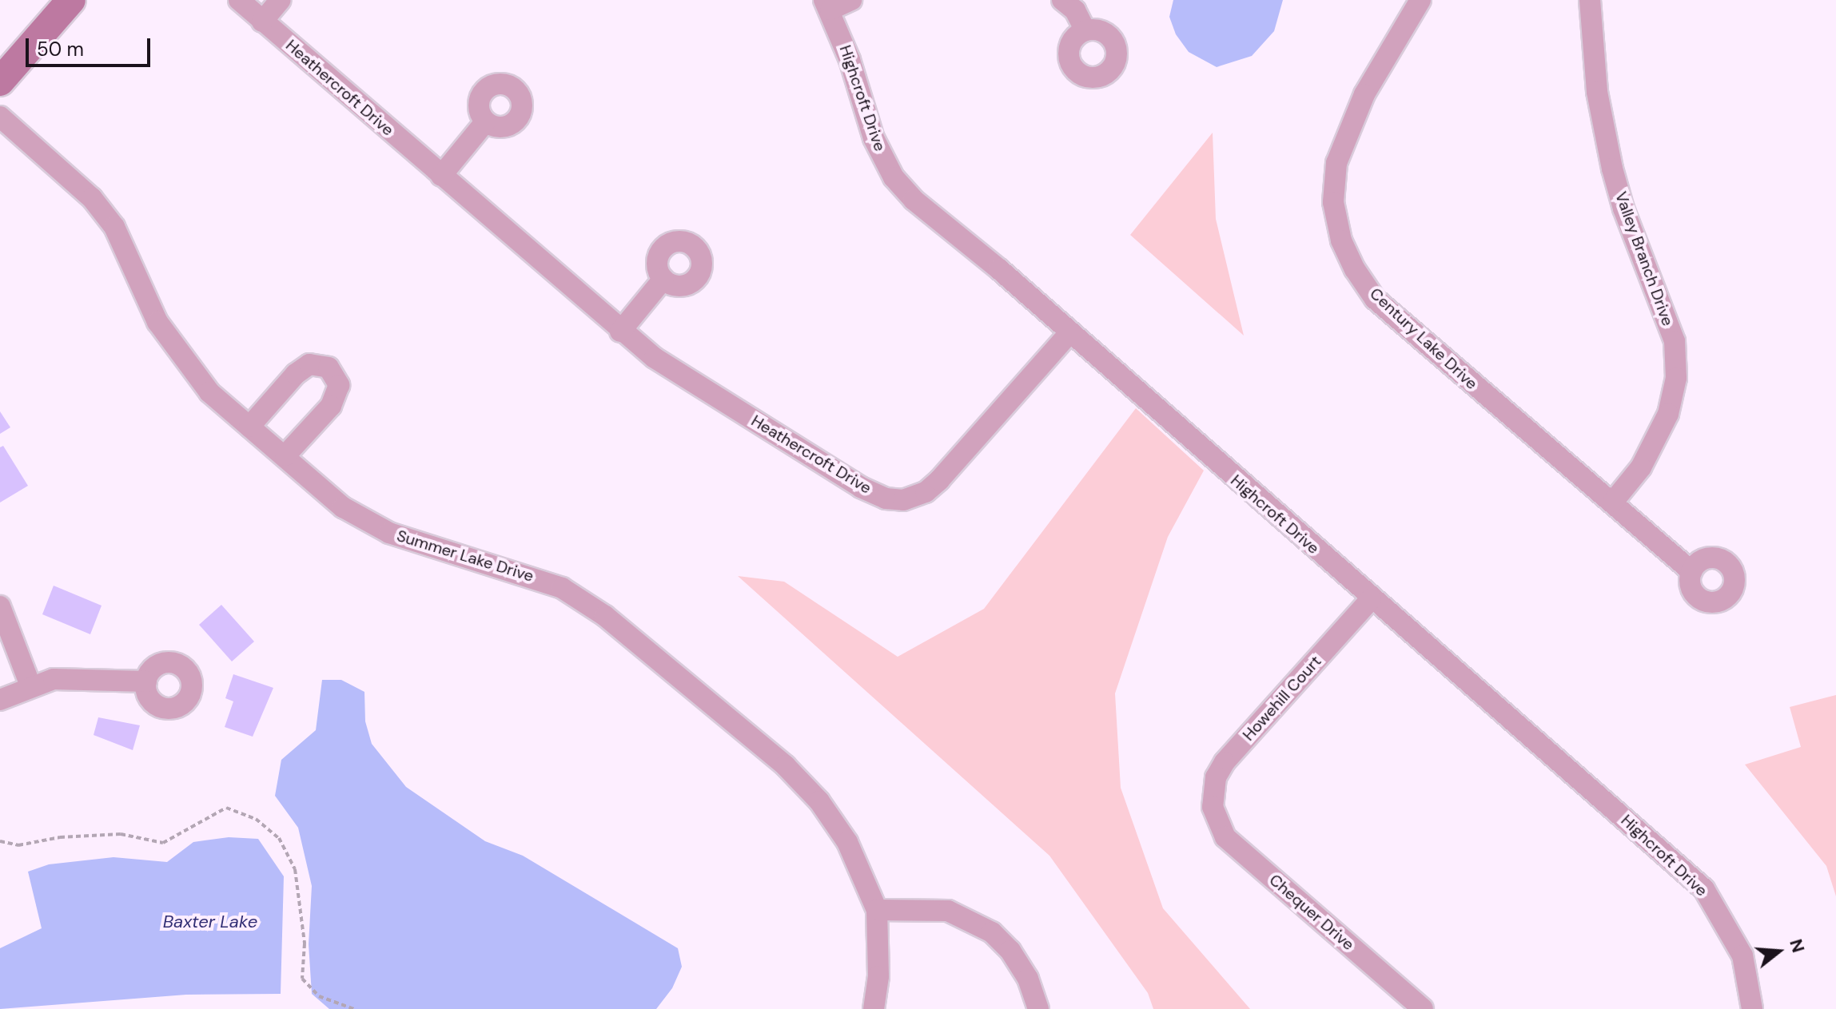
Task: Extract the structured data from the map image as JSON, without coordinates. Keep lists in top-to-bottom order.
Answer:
{
  "streets": {
    "street": [
      "Heathercroft Drive",
      "Highcroft Drive",
      "Valley Branch Drive",
      "Century Lake Drive",
      "Summer Lake Drive",
      "Howehill Court",
      "Chequer Drive"
    ]
  },
  "crossings": [
    ["Heathercroft Drive", "Highcroft Drive"],
    ["Highcroft Drive", "Howehill Court"],
    ["Valley Branch Drive", "Century Lake Drive"],
    ["Howehill Court", "Chequer Drive"]
  ],
  "water": ["Baxter Lake"],
  "scale_bar": "50 m",
  "north": "right"
}
